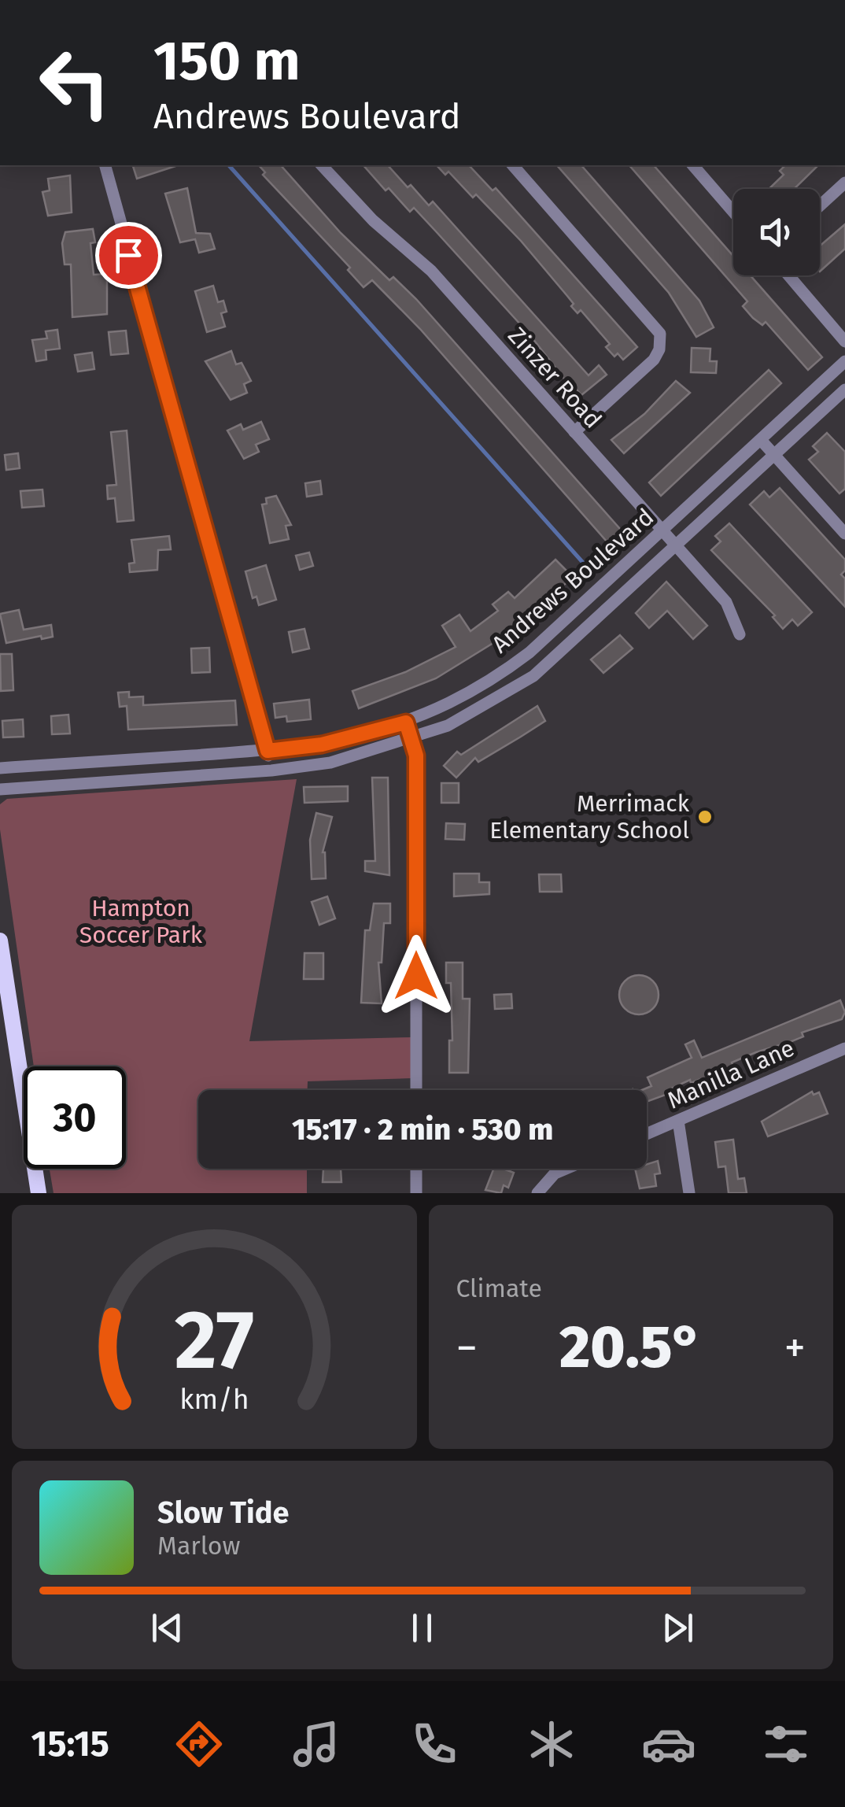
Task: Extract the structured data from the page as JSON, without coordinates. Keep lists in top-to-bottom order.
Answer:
{
  "streets": {
    "street": ["Zinzer Road", "Andrews Boulevard", "Manilla Lane"]
  },
  "crossings": [
    ["Zinzer Road", "Andrews Boulevard"]
  ],
  "parks": ["Hampton Soccer Park"],
  "places": ["Merrimack Elementary School"],
  "page": {
    "turn": ["150 m", "Andrews Boulevard"],
    "limit": "30",
    "trip": "15:17 · 2 min · 530 m",
    "tile": "Climate",
    "heat": ["−", "20.5°", "+"],
    "song": ["Slow Tide", "Marlow"],
    "tabs": "15:15",
    "gauge": ["27", "km/h"]
  }
}
